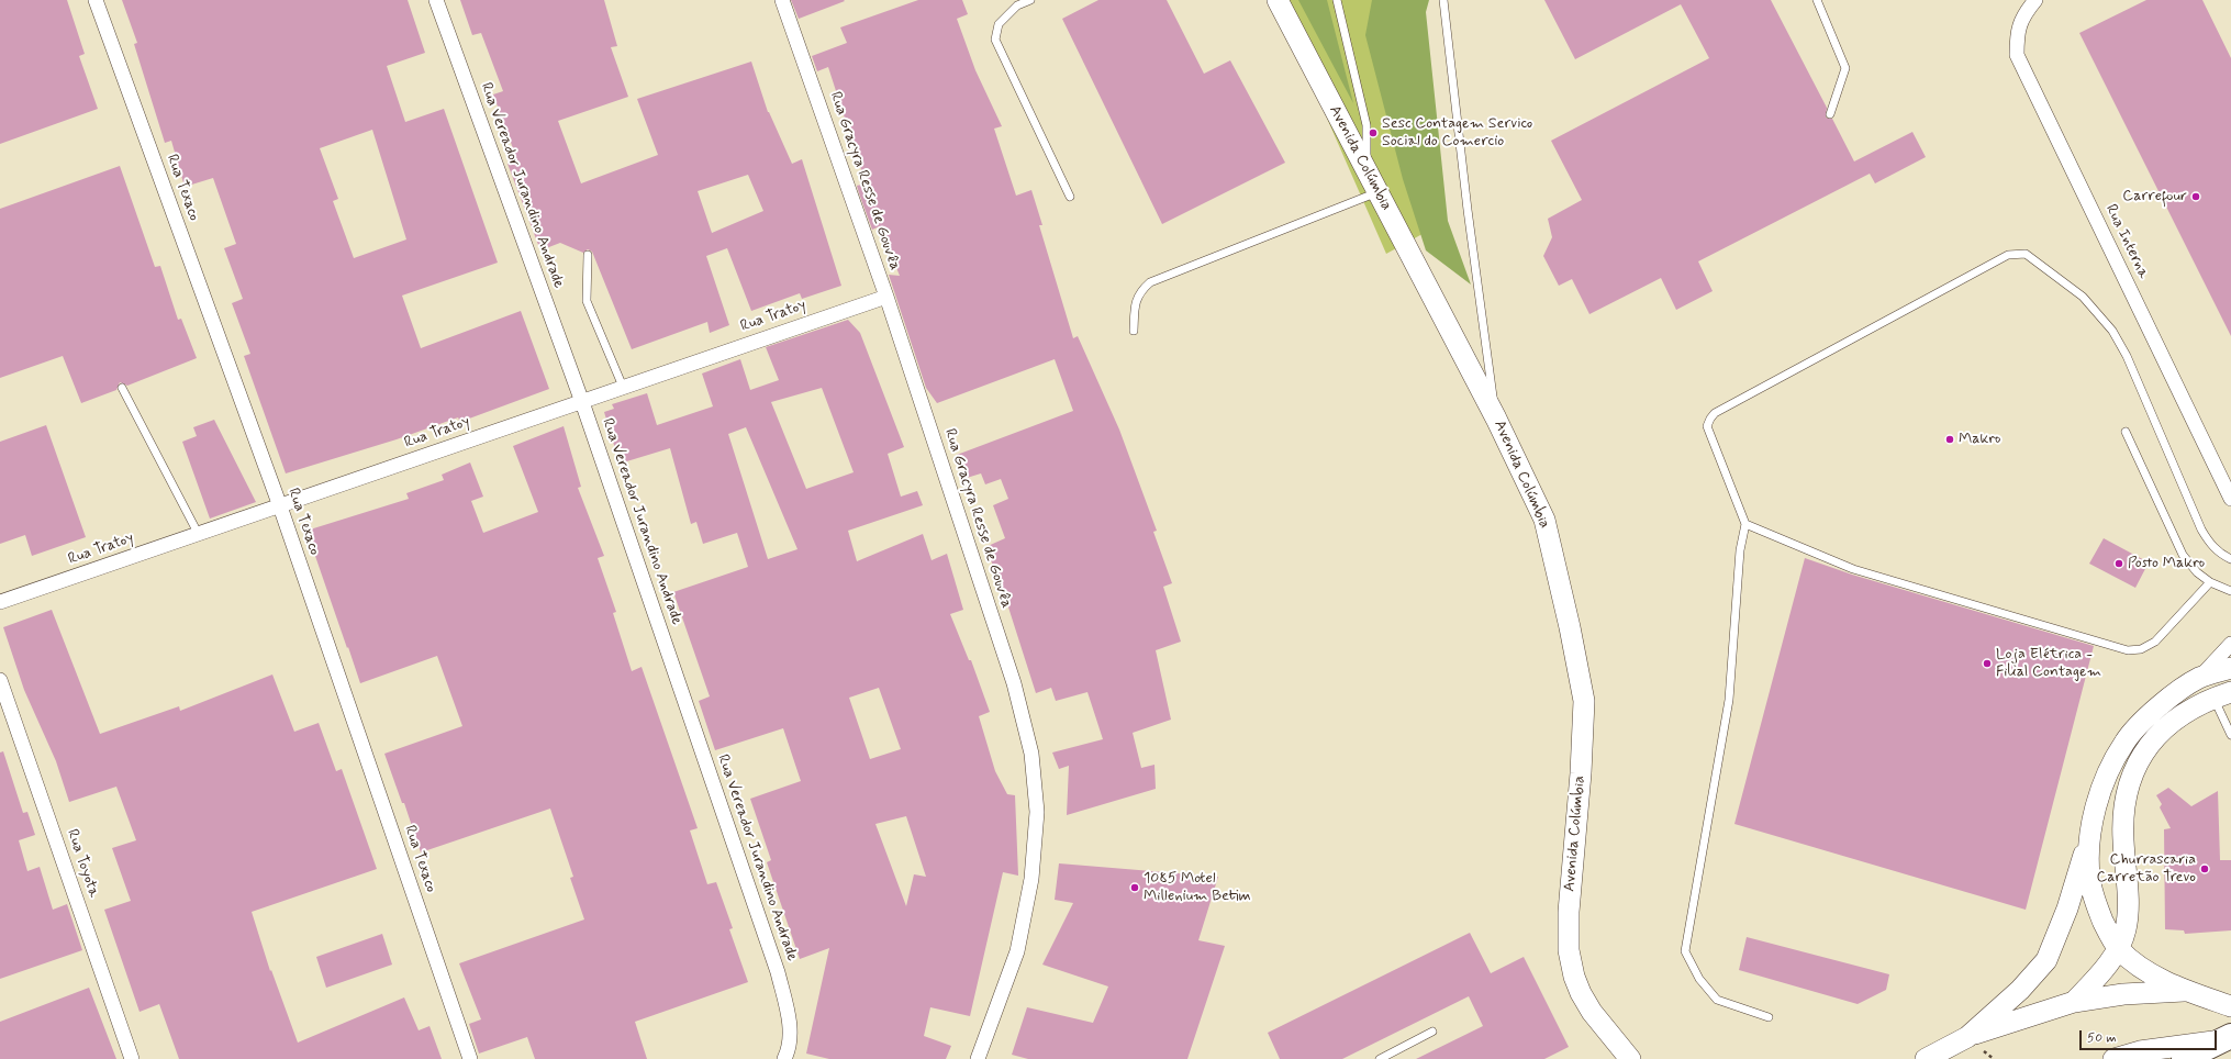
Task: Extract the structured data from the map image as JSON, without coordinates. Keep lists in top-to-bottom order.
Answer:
{
  "streets": {
    "street": [
      "Avenida Colúmbia",
      "Rua Gracyra Resse de Gouvêa",
      "Rua Vereador Jurandino Andrade",
      "Rua Texaco",
      "Rua Interna",
      "Rua Tratoy",
      "Rua Toyota"
    ]
  },
  "crossings": [
    ["Rua Gracyra Resse de Gouvêa", "Rua Tratoy"],
    ["Rua Vereador Jurandino Andrade", "Rua Tratoy"],
    ["Rua Texaco", "Rua Tratoy"]
  ],
  "places": [
    "Sesc Contagem Servico Social do Comercio",
    "Carrefour",
    "Makro",
    "Posto Makro",
    "Loja Elétrica - Filial Contagem",
    "Churrascaria Carretão Trevo",
    "1085 Motel Millenium Betim"
  ],
  "scale_bar": "50 m"
}
